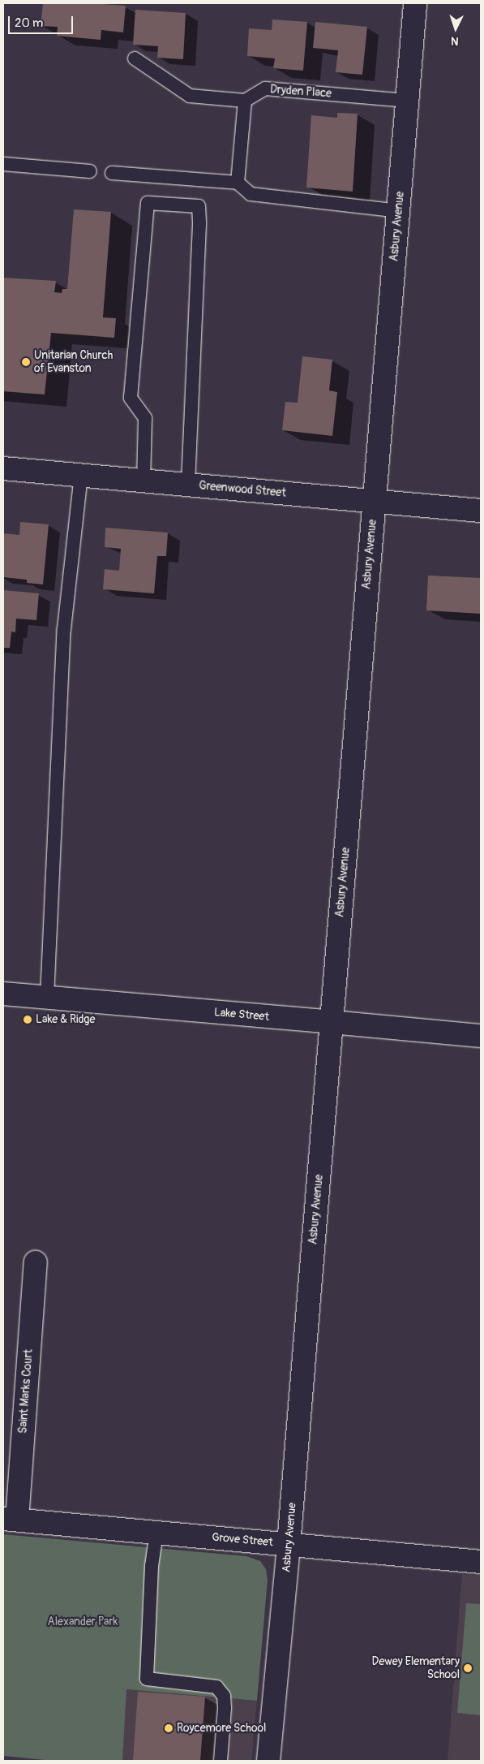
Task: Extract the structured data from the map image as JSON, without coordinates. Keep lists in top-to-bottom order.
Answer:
{
  "streets": {
    "main road": [
      "Asbury Avenue",
      "Greenwood Street",
      "Lake Street",
      "Saint Marks Court",
      "Grove Street"
    ],
    "lane": ["Dryden Place"]
  },
  "crossings": [
    ["Dryden Place", "Asbury Avenue"],
    ["Asbury Avenue", "Greenwood Street"],
    ["Asbury Avenue", "Lake Street"],
    ["Asbury Avenue", "Grove Street"],
    ["Saint Marks Court", "Grove Street"]
  ],
  "parks": ["Alexander Park"],
  "places": [
    "Unitarian Church of Evanston",
    "Lake & Ridge",
    "Dewey Elementary School",
    "Roycemore School"
  ],
  "scale_bar": "20 m",
  "north": "bottom"
}
